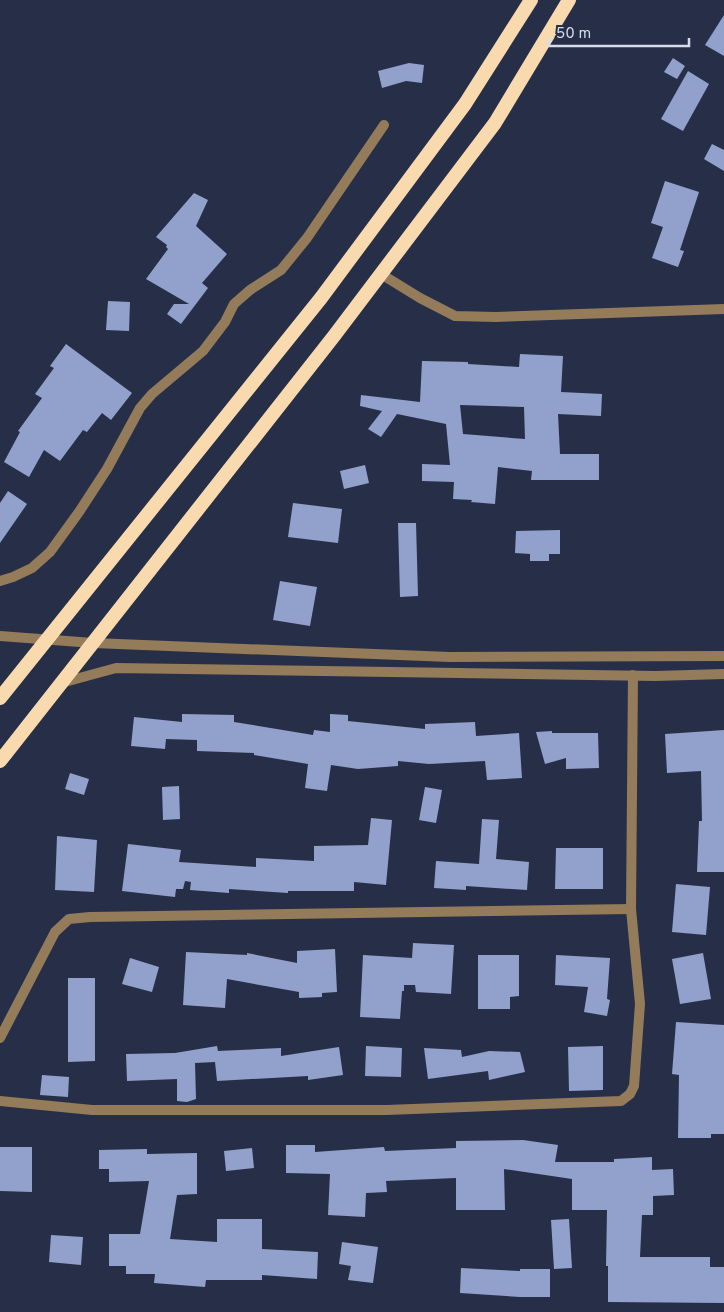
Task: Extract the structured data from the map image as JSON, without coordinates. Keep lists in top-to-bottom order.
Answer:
{
  "scale_bar": "50 m"
}
